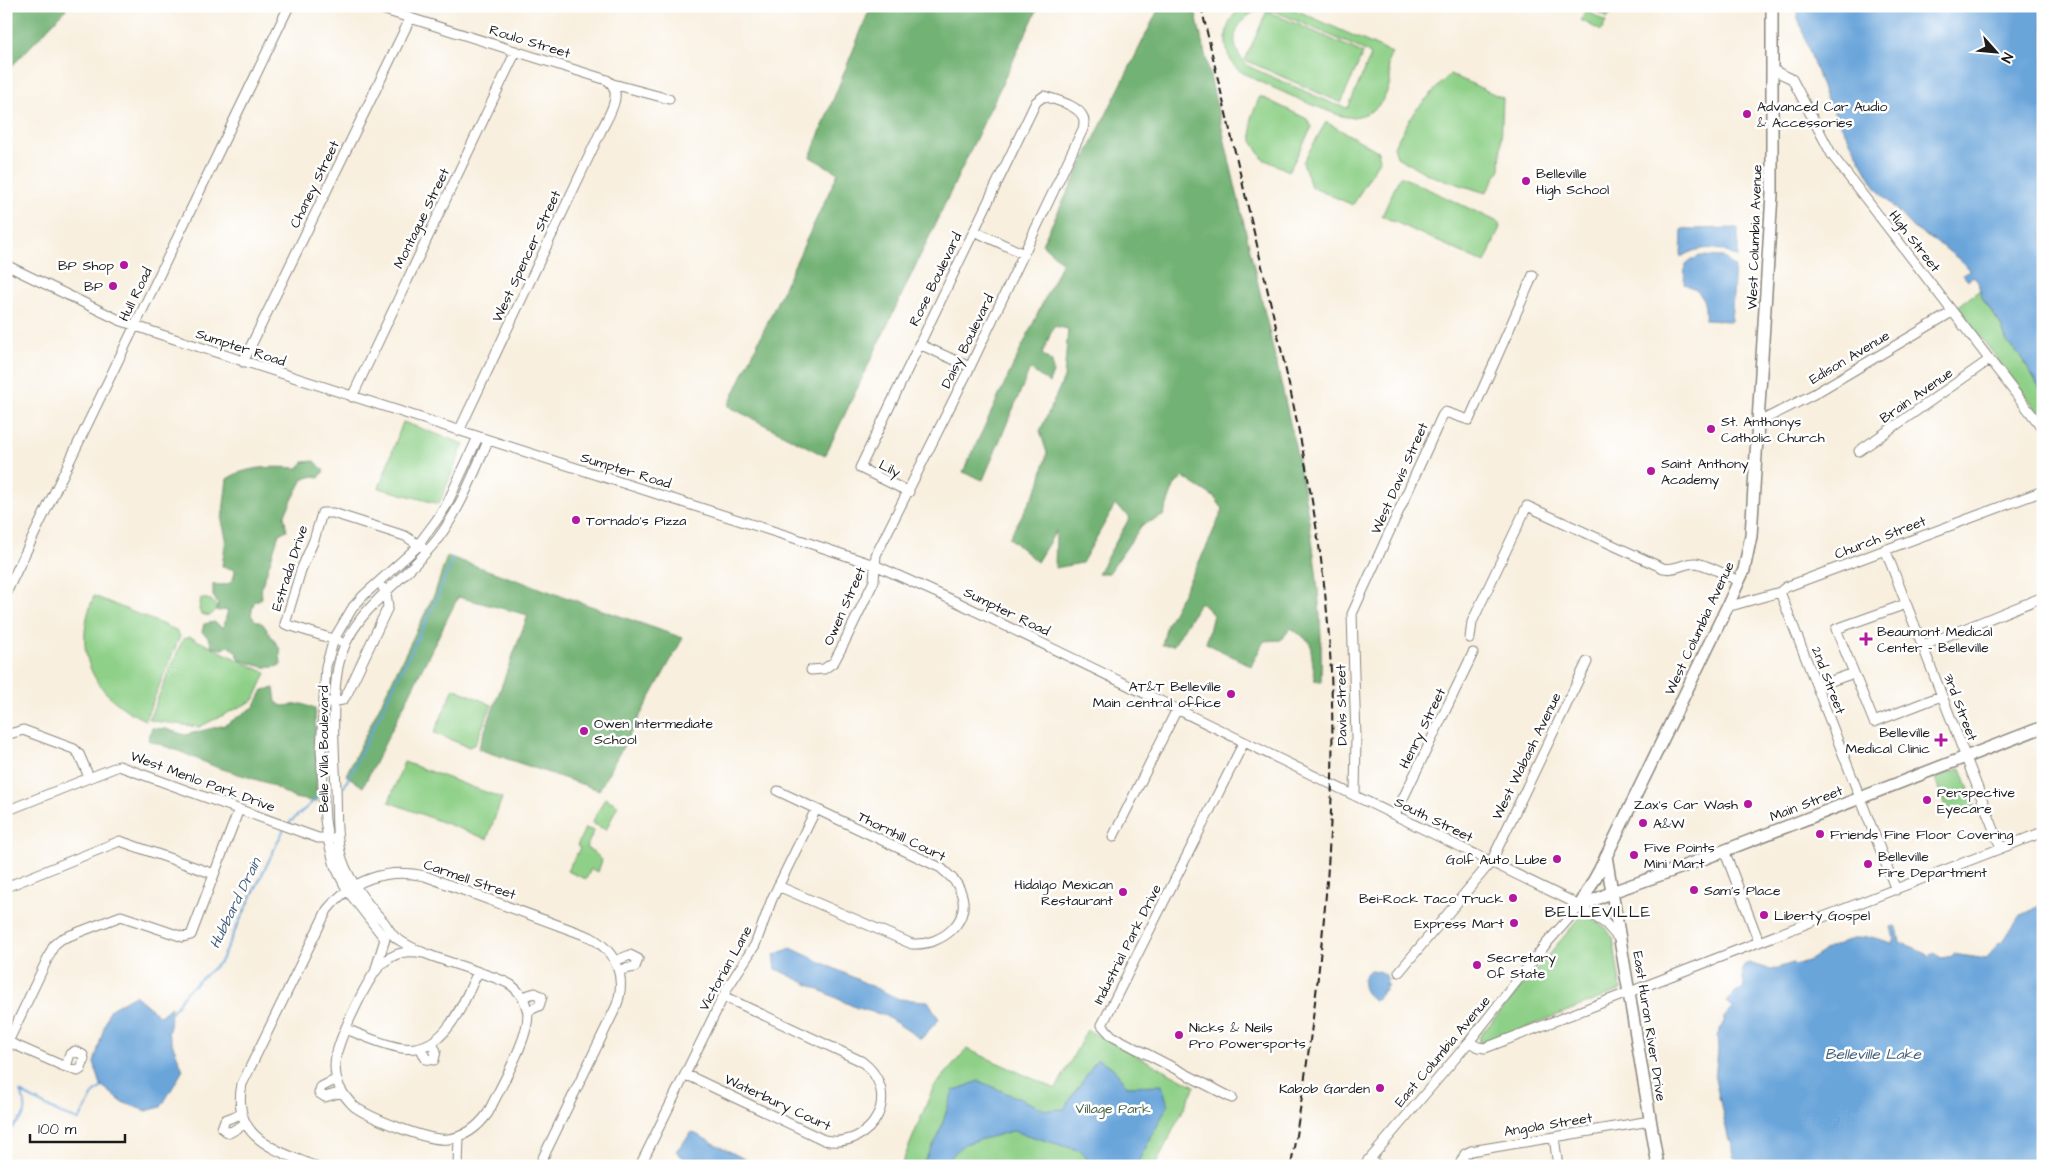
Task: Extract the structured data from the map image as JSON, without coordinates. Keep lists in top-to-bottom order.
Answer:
{
  "streets": {
    "main road": ["West Columbia Avenue", "Main Street", "East Huron River Drive"],
    "street": [
      "Roulo Street",
      "Chaney Street",
      "Montague Street",
      "High Street",
      "West Spencer Street",
      "Rose Boulevard",
      "Hull Road",
      "Daisy Boulevard",
      "Sumpter Road",
      "Edison Avenue",
      "Brain Avenue",
      "Lily",
      "West Davis Street",
      "Church Street",
      "Estrada Drive",
      "Owen Street",
      "2nd Street",
      "Davis Street",
      "3rd Street",
      "Henry Street",
      "Belle Villa Boulevard",
      "West Wabash Avenue",
      "West Menlo Park Drive",
      "South Street",
      "Thornhill Court",
      "Carmell Street",
      "Industrial Park Drive",
      "Victorian Lane",
      "East Columbia Avenue",
      "Waterbury Court",
      "Angola Street"
    ]
  },
  "crossings": [
    ["Roulo Street", "Chaney Street"],
    ["Roulo Street", "Montague Street"],
    ["Roulo Street", "West Spencer Street"],
    ["Chaney Street", "Sumpter Road"],
    ["Montague Street", "Sumpter Road"],
    ["West Columbia Avenue", "High Street"],
    ["West Columbia Avenue", "Edison Avenue"],
    ["West Columbia Avenue", "Church Street"],
    ["West Columbia Avenue", "Main Street"],
    ["West Columbia Avenue", "South Street"],
    ["West Columbia Avenue", "East Huron River Drive"],
    ["West Columbia Avenue", "East Columbia Avenue"],
    ["High Street", "Edison Avenue"],
    ["High Street", "Brain Avenue"],
    ["West Spencer Street", "Sumpter Road"],
    ["Rose Boulevard", "Daisy Boulevard"],
    ["Rose Boulevard", "Lily"],
    ["Hull Road", "Sumpter Road"],
    ["Daisy Boulevard", "Sumpter Road"],
    ["Daisy Boulevard", "Lily"],
    ["Daisy Boulevard", "Owen Street"],
    ["Sumpter Road", "Owen Street"],
    ["Sumpter Road", "Belle Villa Boulevard"],
    ["Sumpter Road", "South Street"],
    ["West Davis Street", "Davis Street"],
    ["Church Street", "2nd Street"],
    ["Church Street", "3rd Street"],
    ["Estrada Drive", "Belle Villa Boulevard"],
    ["2nd Street", "Main Street"],
    ["Davis Street", "South Street"],
    ["3rd Street", "Main Street"],
    ["Henry Street", "South Street"],
    ["Belle Villa Boulevard", "West Menlo Park Drive"],
    ["West Wabash Avenue", "South Street"],
    ["Main Street", "South Street"],
    ["Main Street", "East Huron River Drive"],
    ["Main Street", "East Columbia Avenue"],
    ["South Street", "Industrial Park Drive"],
    ["South Street", "East Huron River Drive"],
    ["South Street", "East Columbia Avenue"],
    ["Thornhill Court", "Victorian Lane"],
    ["Victorian Lane", "Waterbury Court"],
    ["East Huron River Drive", "Angola Street"]
  ],
  "districts": ["BELLEVILLE"],
  "water": ["Hubbard Drain", "Belleville Lake"],
  "parks": ["Village Park"],
  "places": {
    "other": [
      "Advanced Car Audio & Accessories",
      "Belleville High School",
      "BP Shop",
      "BP",
      "St. Anthonys Catholic Church",
      "Saint Anthony Academy",
      "Tornado's Pizza",
      "AT&T Belleville Main central office",
      "Owen Intermediate School",
      "Perspective Eyecare",
      "Zax's Car Wash",
      "A&W",
      "Friends Fine Floor Covering",
      "Five Points Mini Mart",
      "Golf Auto Lube",
      "Belleville Fire Department",
      "Sam's Place",
      "Hidalgo Mexican Restaurant",
      "Bei-Rock Taco Truck",
      "Liberty Gospel",
      "Express Mart",
      "Secretary Of State",
      "Nicks & Neils Pro Powersports",
      "Kabob Garden"
    ],
    "health": ["Beaumont Medical Center - Belleville", "Belleville Medical Clinic"]
  },
  "scale_bar": "100 m",
  "north": "bottom right"
}
